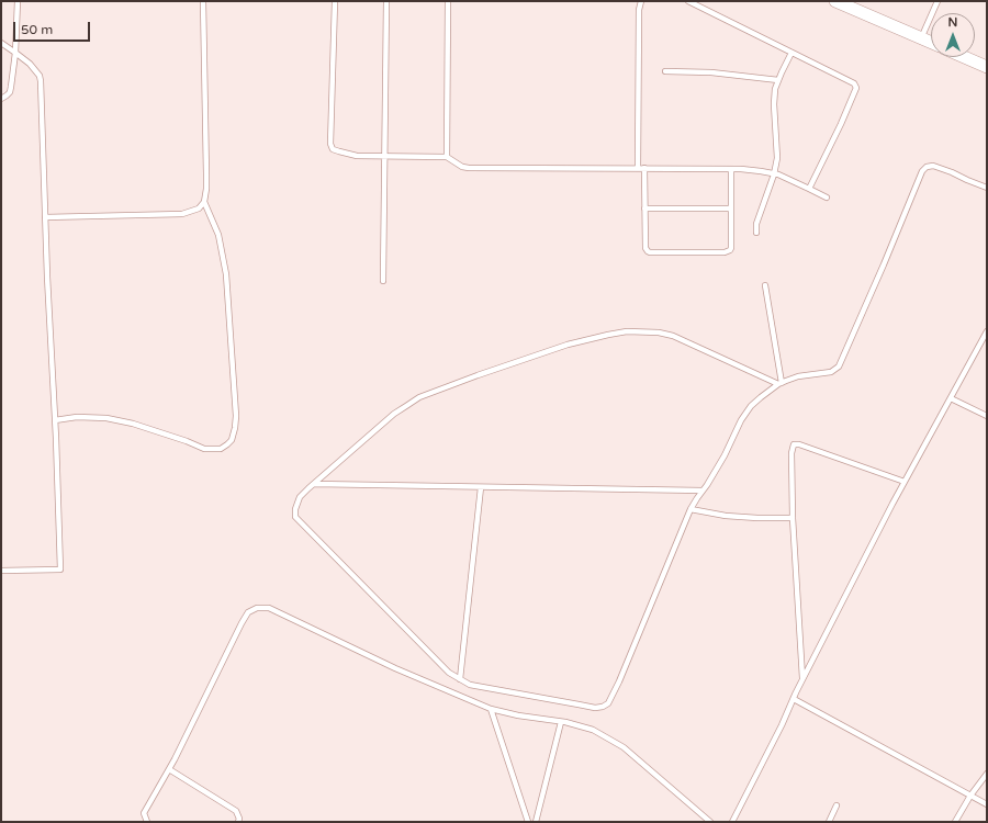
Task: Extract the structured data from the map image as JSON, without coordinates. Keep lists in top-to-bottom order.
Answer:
{
  "scale_bar": "50 m",
  "north": "top"
}
